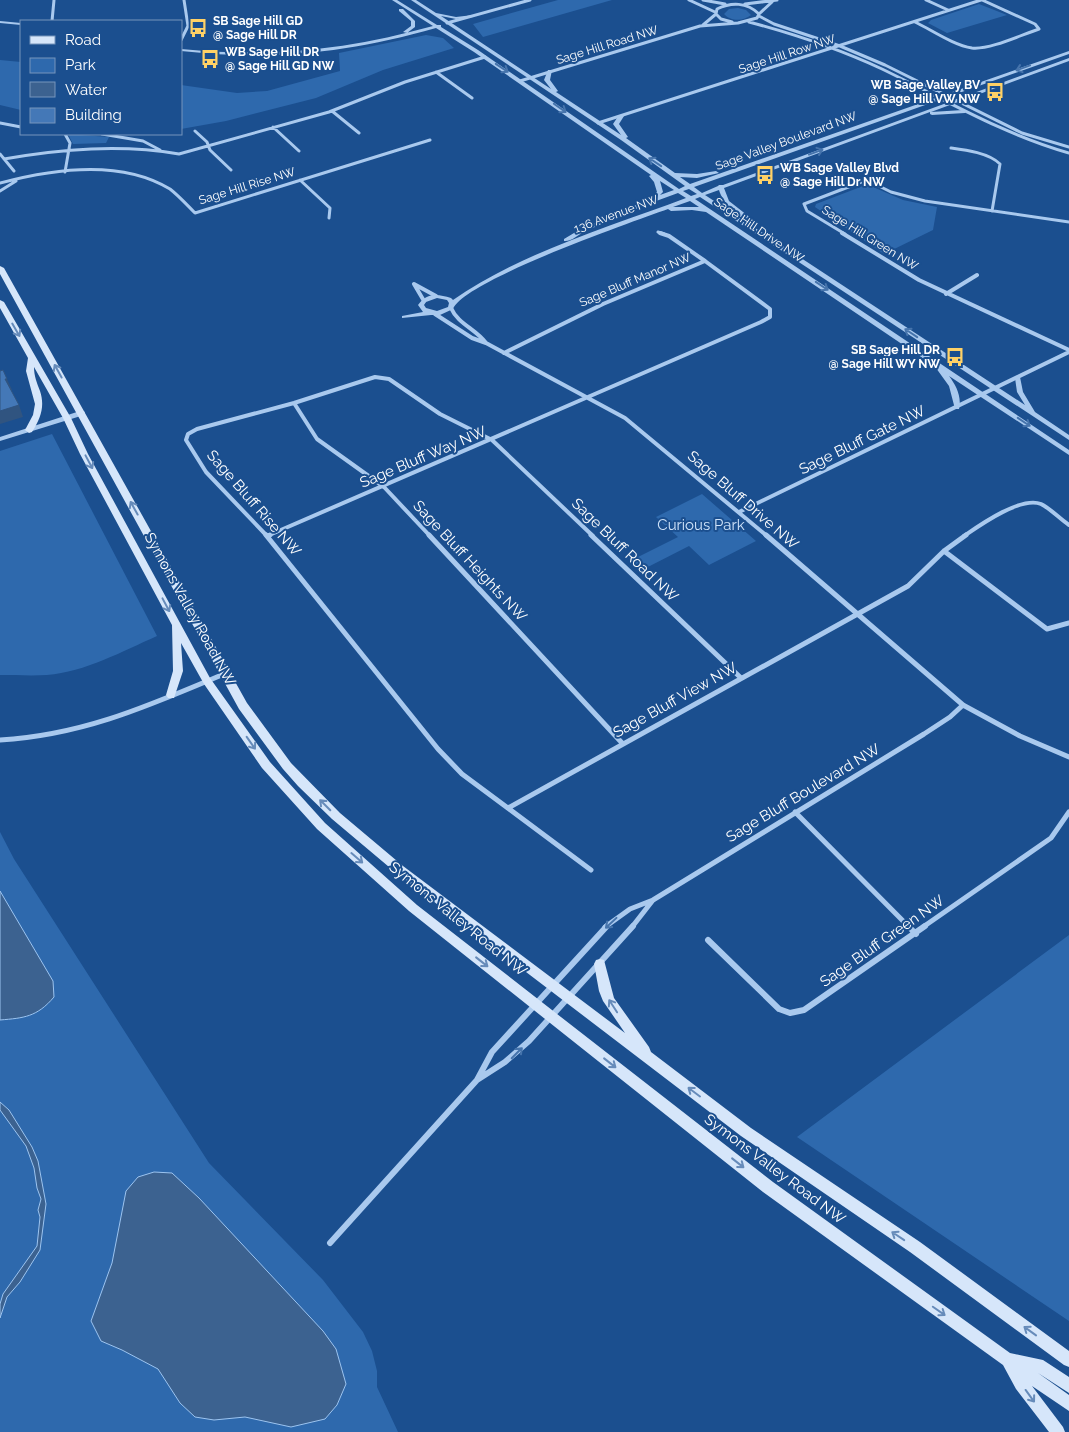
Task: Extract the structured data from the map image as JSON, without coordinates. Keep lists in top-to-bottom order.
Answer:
{
  "streets": {
    "main road": ["Symons Valley Road NW"],
    "street": [
      "Sage Hill Road NW",
      "Sage Hill Row NW",
      "Sage Valley Boulevard NW",
      "Sage Hill Rise NW",
      "136 Avenue NW",
      "Sage Hill Drive NW",
      "Sage Hill Green NW",
      "Sage Bluff Manor NW",
      "Sage Bluff Gate NW",
      "Sage Bluff Way NW",
      "Sage Bluff Drive NW",
      "Sage Bluff Rise NW",
      "Sage Bluff Road NW",
      "Sage Bluff Heights NW",
      "Sage Bluff View NW",
      "Sage Bluff Boulevard NW",
      "Sage Bluff Green NW"
    ]
  },
  "crossings": [
    ["Sage Hill Road NW", "Sage Hill Drive NW"],
    ["Sage Hill Row NW", "Sage Hill Drive NW"],
    ["Sage Valley Boulevard NW", "136 Avenue NW"],
    ["Sage Valley Boulevard NW", "Sage Hill Drive NW"],
    ["136 Avenue NW", "Sage Hill Drive NW"],
    ["136 Avenue NW", "Sage Bluff Drive NW"],
    ["Sage Hill Drive NW", "Sage Bluff Gate NW"],
    ["Sage Hill Green NW", "Sage Bluff Gate NW"],
    ["Sage Bluff Manor NW", "Sage Bluff Way NW"],
    ["Sage Bluff Manor NW", "Sage Bluff Drive NW"],
    ["Sage Bluff Gate NW", "Sage Bluff Drive NW"],
    ["Sage Bluff Way NW", "Sage Bluff Drive NW"],
    ["Sage Bluff Way NW", "Sage Bluff Rise NW"],
    ["Sage Bluff Way NW", "Sage Bluff Road NW"],
    ["Sage Bluff Way NW", "Sage Bluff Heights NW"],
    ["Sage Bluff Drive NW", "Sage Bluff View NW"],
    ["Sage Bluff Drive NW", "Sage Bluff Boulevard NW"],
    ["Sage Bluff Rise NW", "Sage Bluff Road NW"],
    ["Sage Bluff Rise NW", "Sage Bluff Heights NW"],
    ["Sage Bluff Rise NW", "Sage Bluff View NW"],
    ["Sage Bluff Road NW", "Sage Bluff View NW"],
    ["Sage Bluff Heights NW", "Sage Bluff View NW"],
    ["Symons Valley Road NW", "Sage Bluff Boulevard NW"]
  ],
  "parks": ["Curious Park"],
  "places": {
    "bus stop": [
      "SB Sage Hill GD @ Sage Hill DR",
      "WB Sage Hill DR @ Sage Hill GD NW",
      "WB Sage Valley BV @ Sage Hill VW NW",
      "WB Sage Valley Blvd @ Sage Hill Dr NW",
      "SB Sage Hill DR @ Sage Hill WY NW"
    ]
  },
  "legend": [
    "Road",
    "Park",
    "Water",
    "Building"
  ]
}
